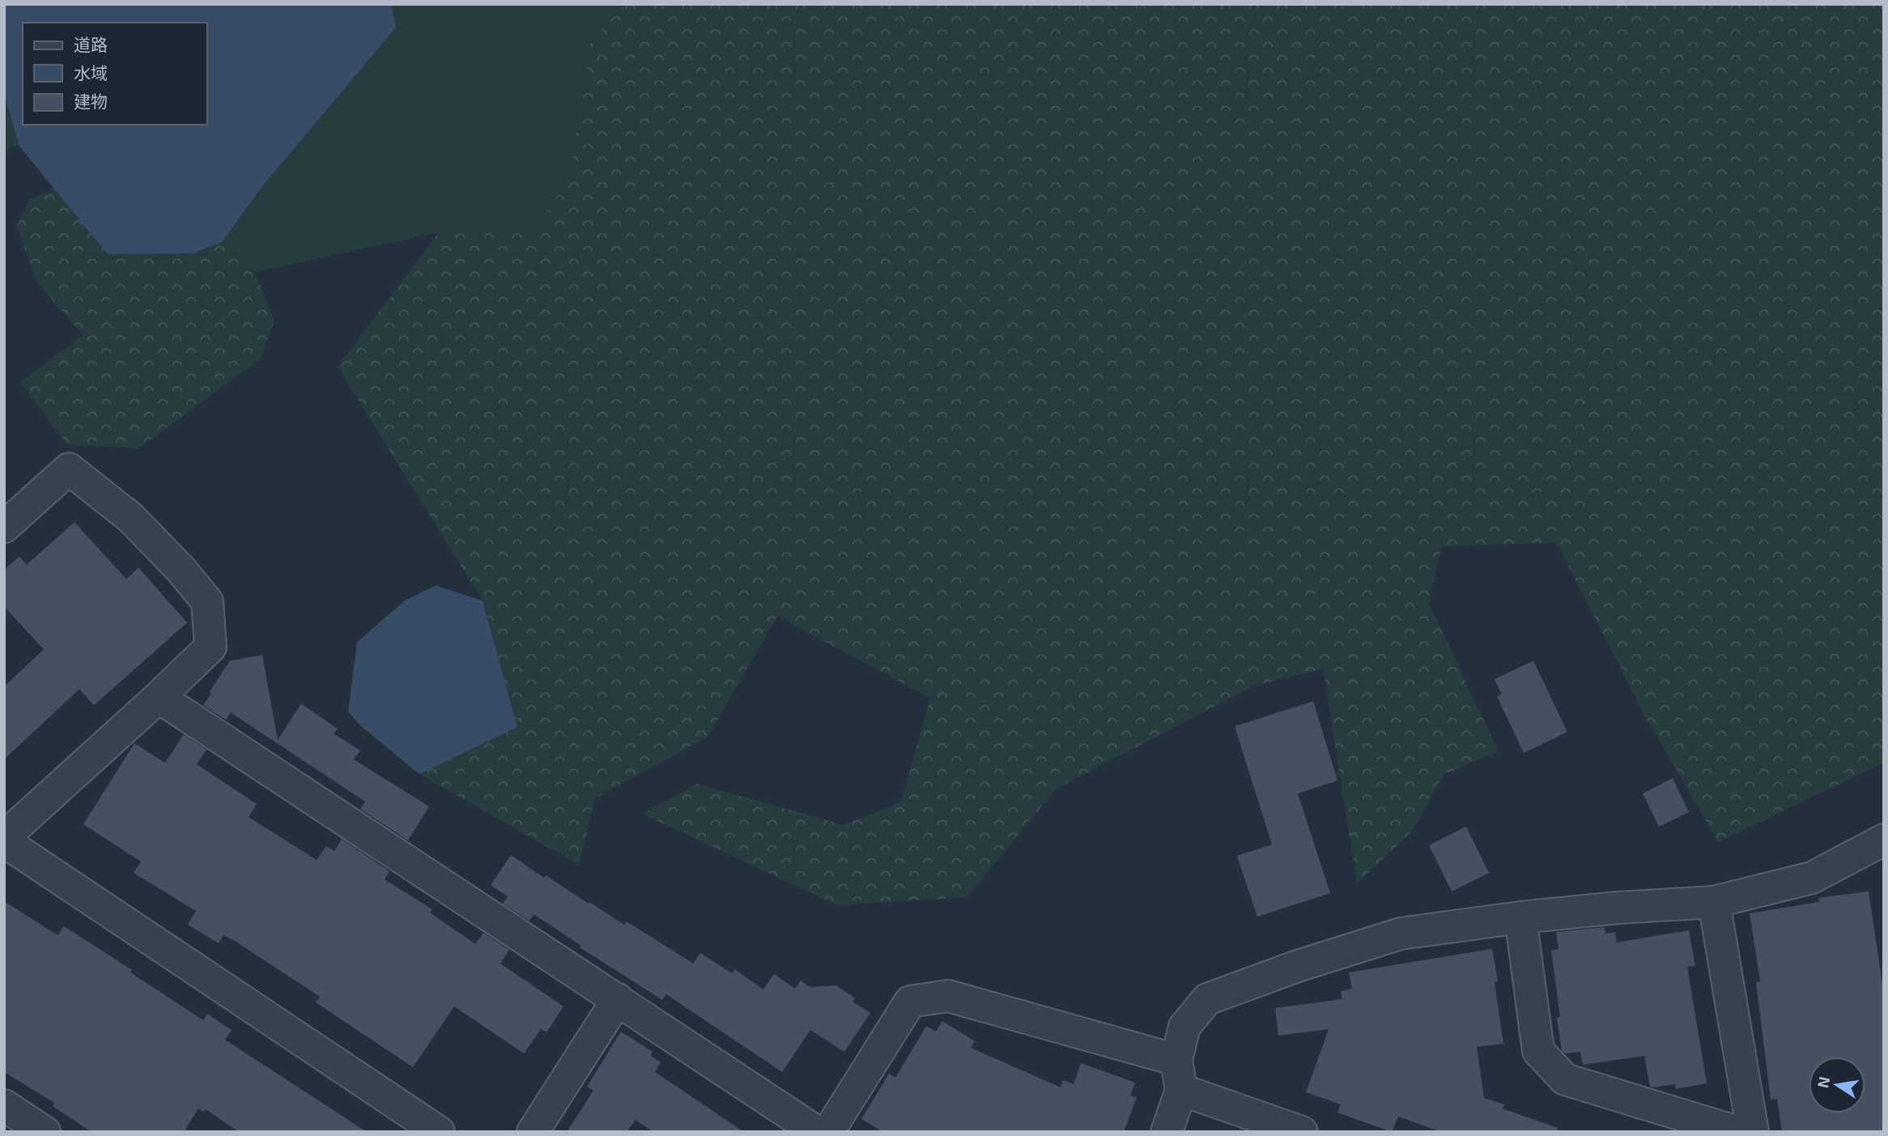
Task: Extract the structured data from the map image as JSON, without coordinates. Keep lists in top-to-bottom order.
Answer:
{
  "legend": ["道路", "水域", "建物"],
  "north": "left"
}
